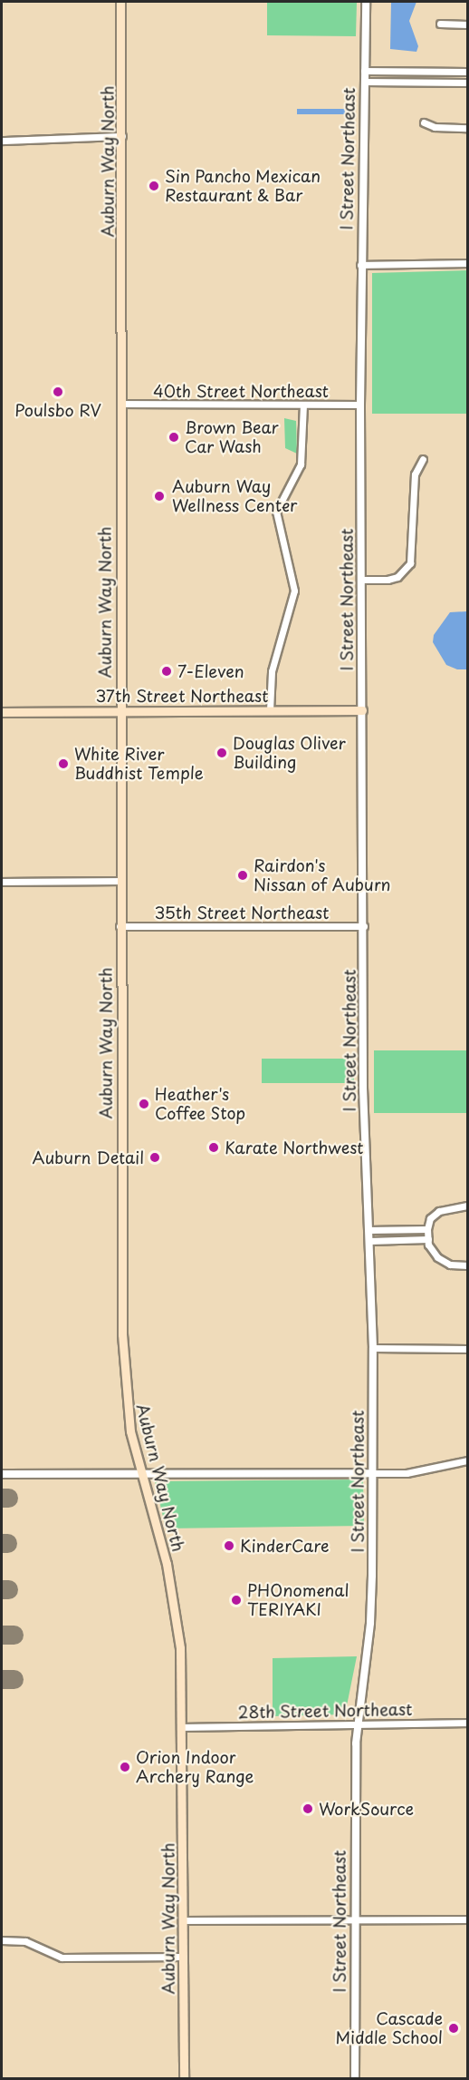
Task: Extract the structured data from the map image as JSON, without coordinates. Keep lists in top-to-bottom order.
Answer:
{
  "streets": {
    "main road": ["Auburn Way North", "37th Street Northeast"],
    "street": [
      "I Street Northeast",
      "40th Street Northeast",
      "35th Street Northeast",
      "28th Street Northeast"
    ]
  },
  "crossings": [
    ["I Street Northeast", "40th Street Northeast"],
    ["I Street Northeast", "37th Street Northeast"],
    ["I Street Northeast", "35th Street Northeast"],
    ["I Street Northeast", "28th Street Northeast"],
    ["Auburn Way North", "40th Street Northeast"],
    ["Auburn Way North", "37th Street Northeast"],
    ["Auburn Way North", "35th Street Northeast"],
    ["Auburn Way North", "28th Street Northeast"]
  ],
  "places": [
    "Sin Pancho Mexican Restaurant & Bar",
    "Poulsbo RV",
    "Brown Bear Car Wash",
    "Auburn Way Wellness Center",
    "7-Eleven",
    "Douglas Oliver Building",
    "White River Buddhist Temple",
    "Rairdon's Nissan of Auburn",
    "Heather's Coffee Stop",
    "Karate Northwest",
    "Auburn Detail",
    "KinderCare",
    "PHOnomenal TERIYAKI",
    "Orion Indoor Archery Range",
    "WorkSource",
    "Cascade Middle School"
  ]
}
